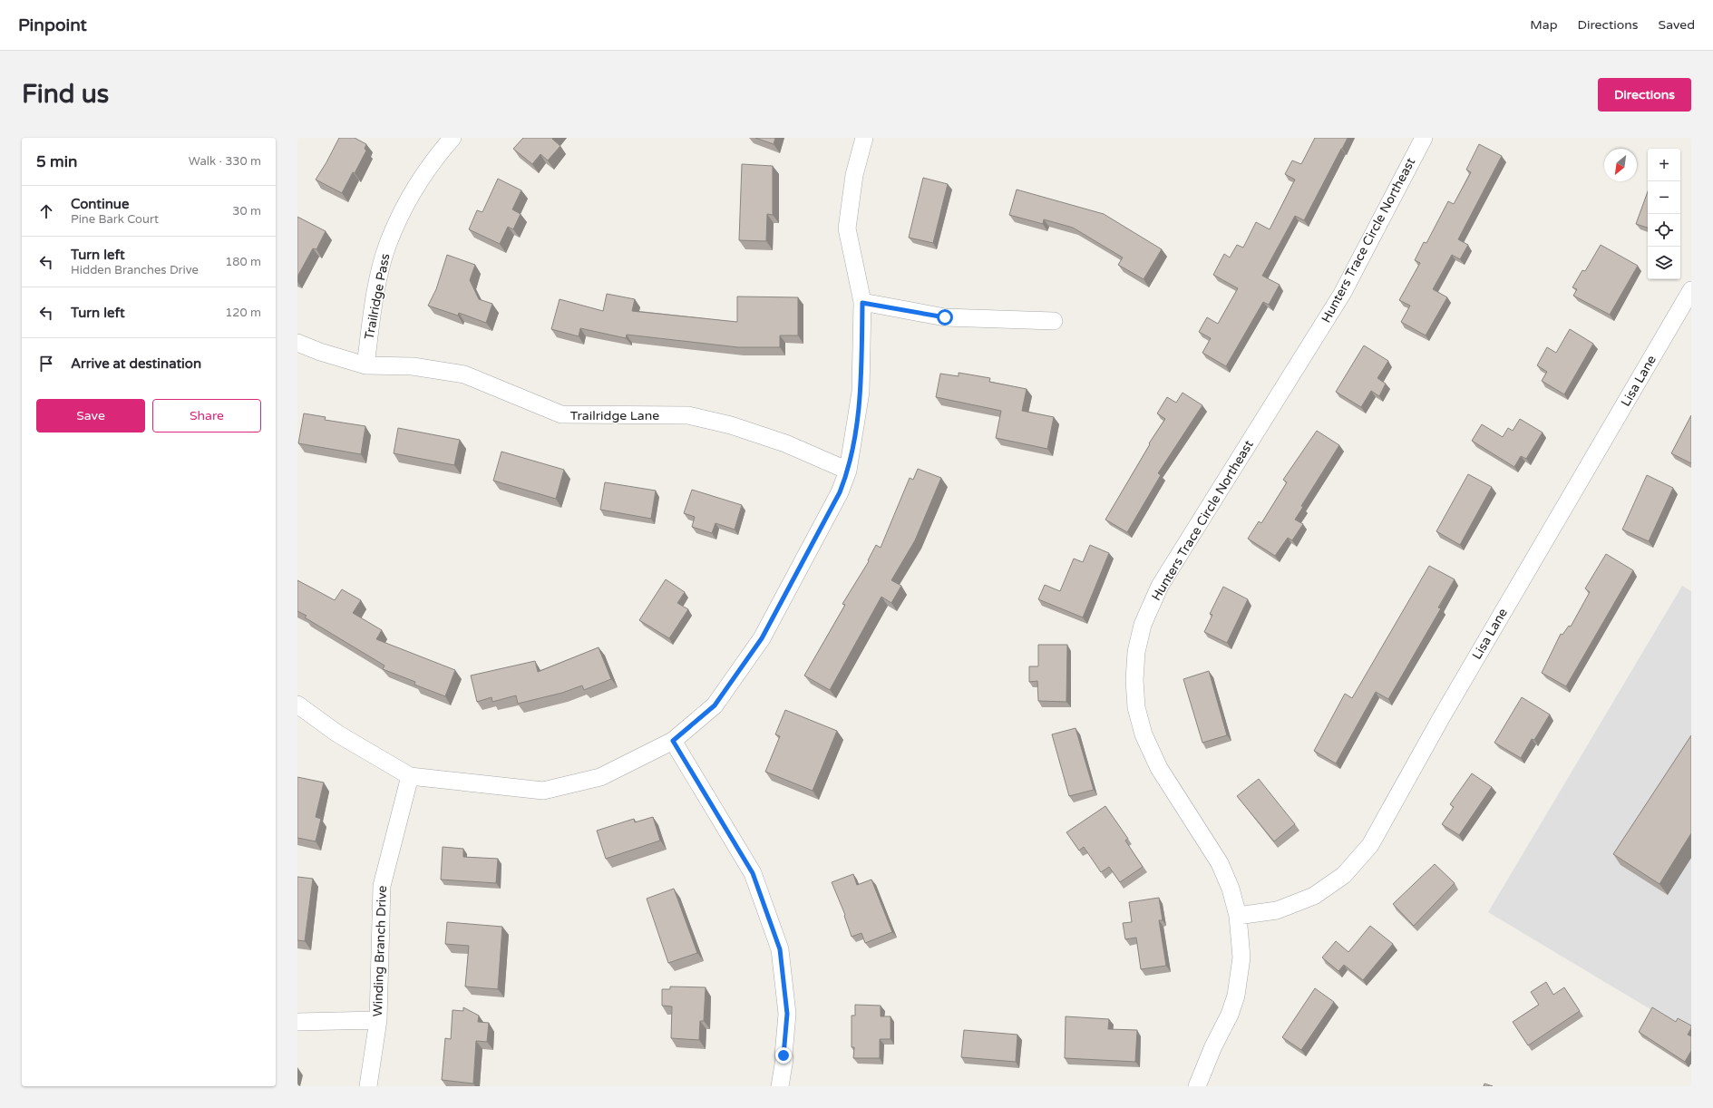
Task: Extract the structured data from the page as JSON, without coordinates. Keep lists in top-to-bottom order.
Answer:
{
  "streets": {
    "street": [
      "Hunters Trace Circle Northeast",
      "Trailridge Pass",
      "Lisa Lane",
      "Trailridge Lane",
      "Winding Branch Drive"
    ]
  },
  "crossings": [
    ["Hunters Trace Circle Northeast", "Lisa Lane"],
    ["Trailridge Pass", "Trailridge Lane"]
  ],
  "north": "bottom left",
  "page": {
    "header": "Pinpoint",
    "nav": ["Map", "Directions", "Saved"],
    "buttons": [
      "Directions",
      ["Save", "Share"]
    ],
    "title": "Find us",
    "heading": ["5 min", "Walk · 330 m"],
    "map_buttons": ["+", "−"],
    "list": [
      ["Continue", "Pine Bark Court", "30 m"],
      ["Turn left", "Hidden Branches Drive", "180 m"],
      ["Turn left", "120 m"],
      "Arrive at destination"
    ]
  }
}
